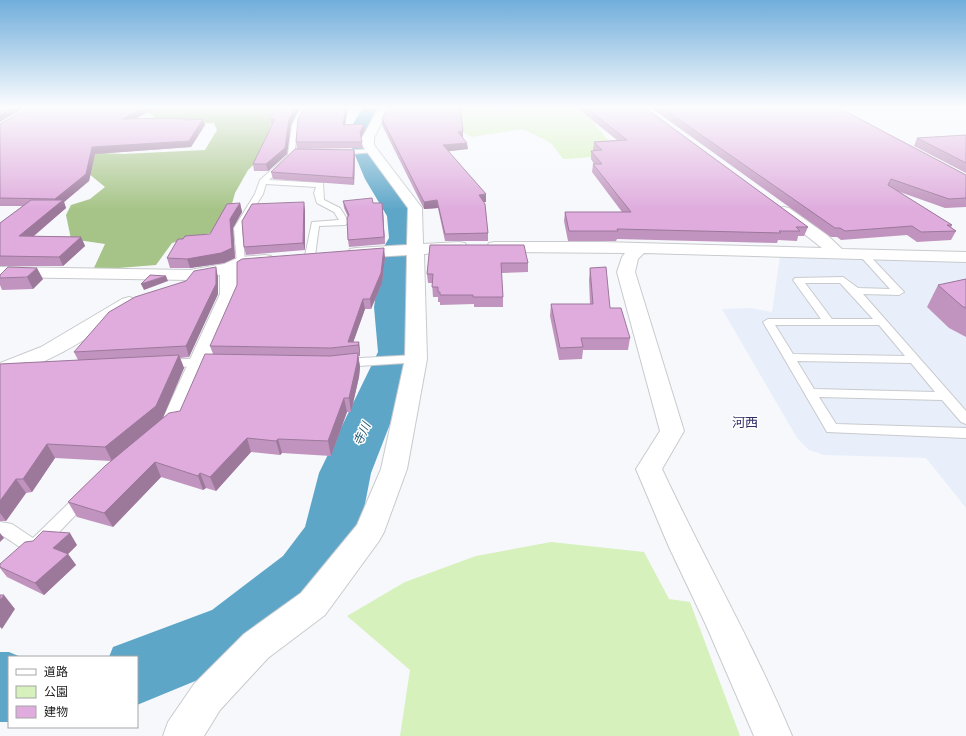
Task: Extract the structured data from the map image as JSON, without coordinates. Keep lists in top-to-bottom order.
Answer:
{
  "districts": ["河西"],
  "water": ["寺川"],
  "legend": ["道路", "公園", "建物"]
}
